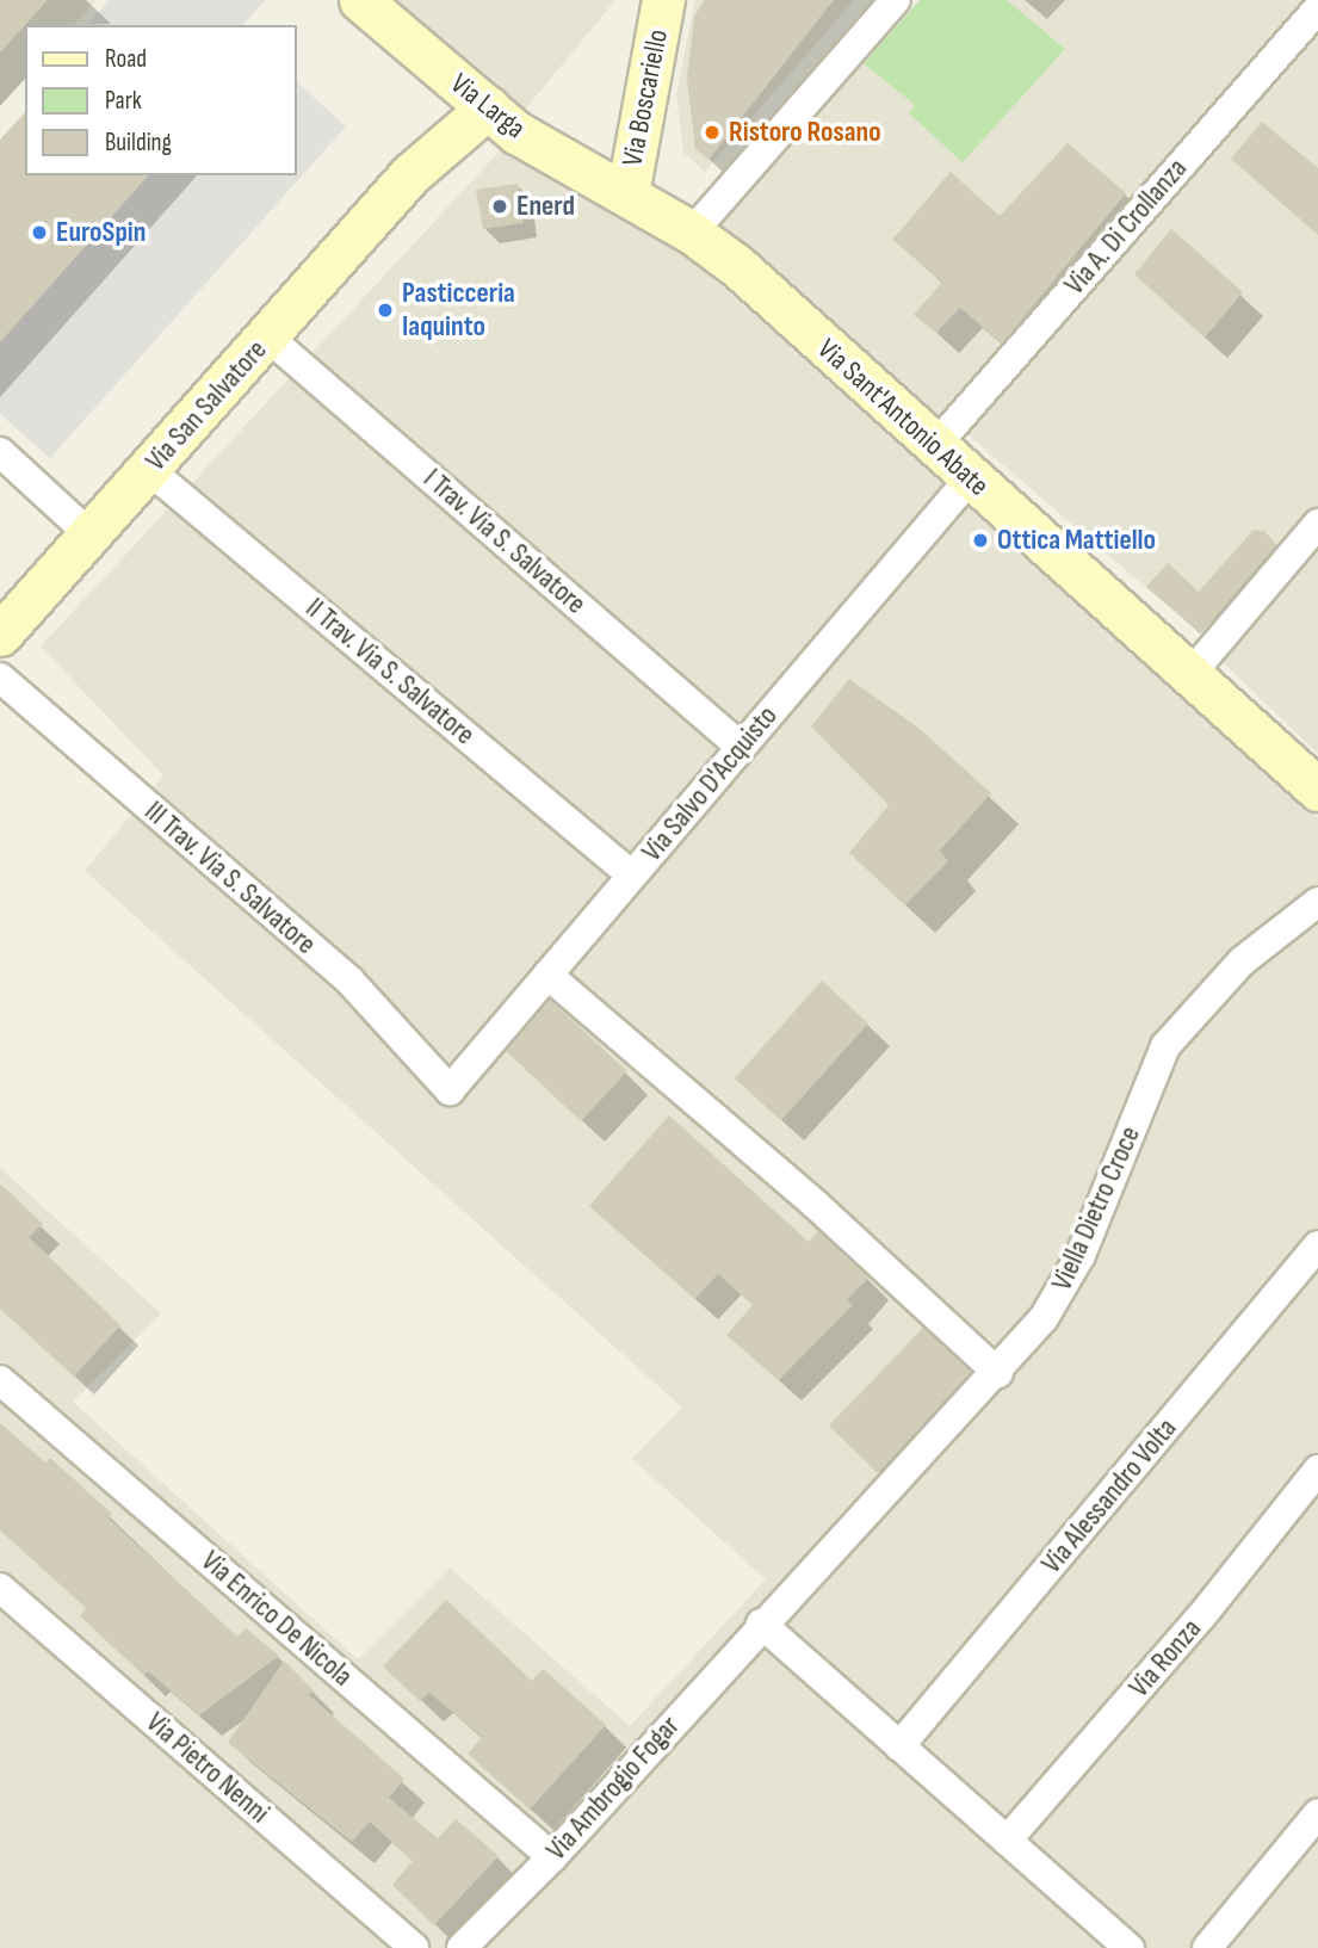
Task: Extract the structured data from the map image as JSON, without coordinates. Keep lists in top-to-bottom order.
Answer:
{
  "streets": {
    "street": [
      "Via Boscariello",
      "Via Larga",
      "Via A. Di Crollanza",
      "Via San Salvatore",
      "Via Sant'Antonio Abate",
      "I Trav. Via S. Salvatore",
      "II Trav. Via S. Salvatore",
      "Via Salvo D'Acquisto",
      "III Trav. Via S. Salvatore",
      "Viella Dietro Croce",
      "Via Alessandro Volta",
      "Via Enrico De Nicola",
      "Via Ronza",
      "Via Pietro Nenni",
      "Via Ambrogio Fogar"
    ]
  },
  "crossings": [
    ["Via Boscariello", "Via Larga"],
    ["Via Boscariello", "Via Sant'Antonio Abate"],
    ["Via Larga", "Via San Salvatore"],
    ["Via Larga", "Via Sant'Antonio Abate"],
    ["Via A. Di Crollanza", "Via Sant'Antonio Abate"],
    ["Via San Salvatore", "I Trav. Via S. Salvatore"],
    ["Via San Salvatore", "II Trav. Via S. Salvatore"],
    ["Via Sant'Antonio Abate", "Via Salvo D'Acquisto"],
    ["I Trav. Via S. Salvatore", "Via Salvo D'Acquisto"],
    ["II Trav. Via S. Salvatore", "Via Salvo D'Acquisto"],
    ["Via Salvo D'Acquisto", "III Trav. Via S. Salvatore"],
    ["Viella Dietro Croce", "Via Ambrogio Fogar"],
    ["Via Enrico De Nicola", "Via Ambrogio Fogar"]
  ],
  "places": [
    "Ristoro Rosano",
    "Enerd",
    "EuroSpin",
    "Pasticceria Iaquinto",
    "Ottica Mattiello"
  ],
  "legend": ["Road", "Park", "Building"]
}
